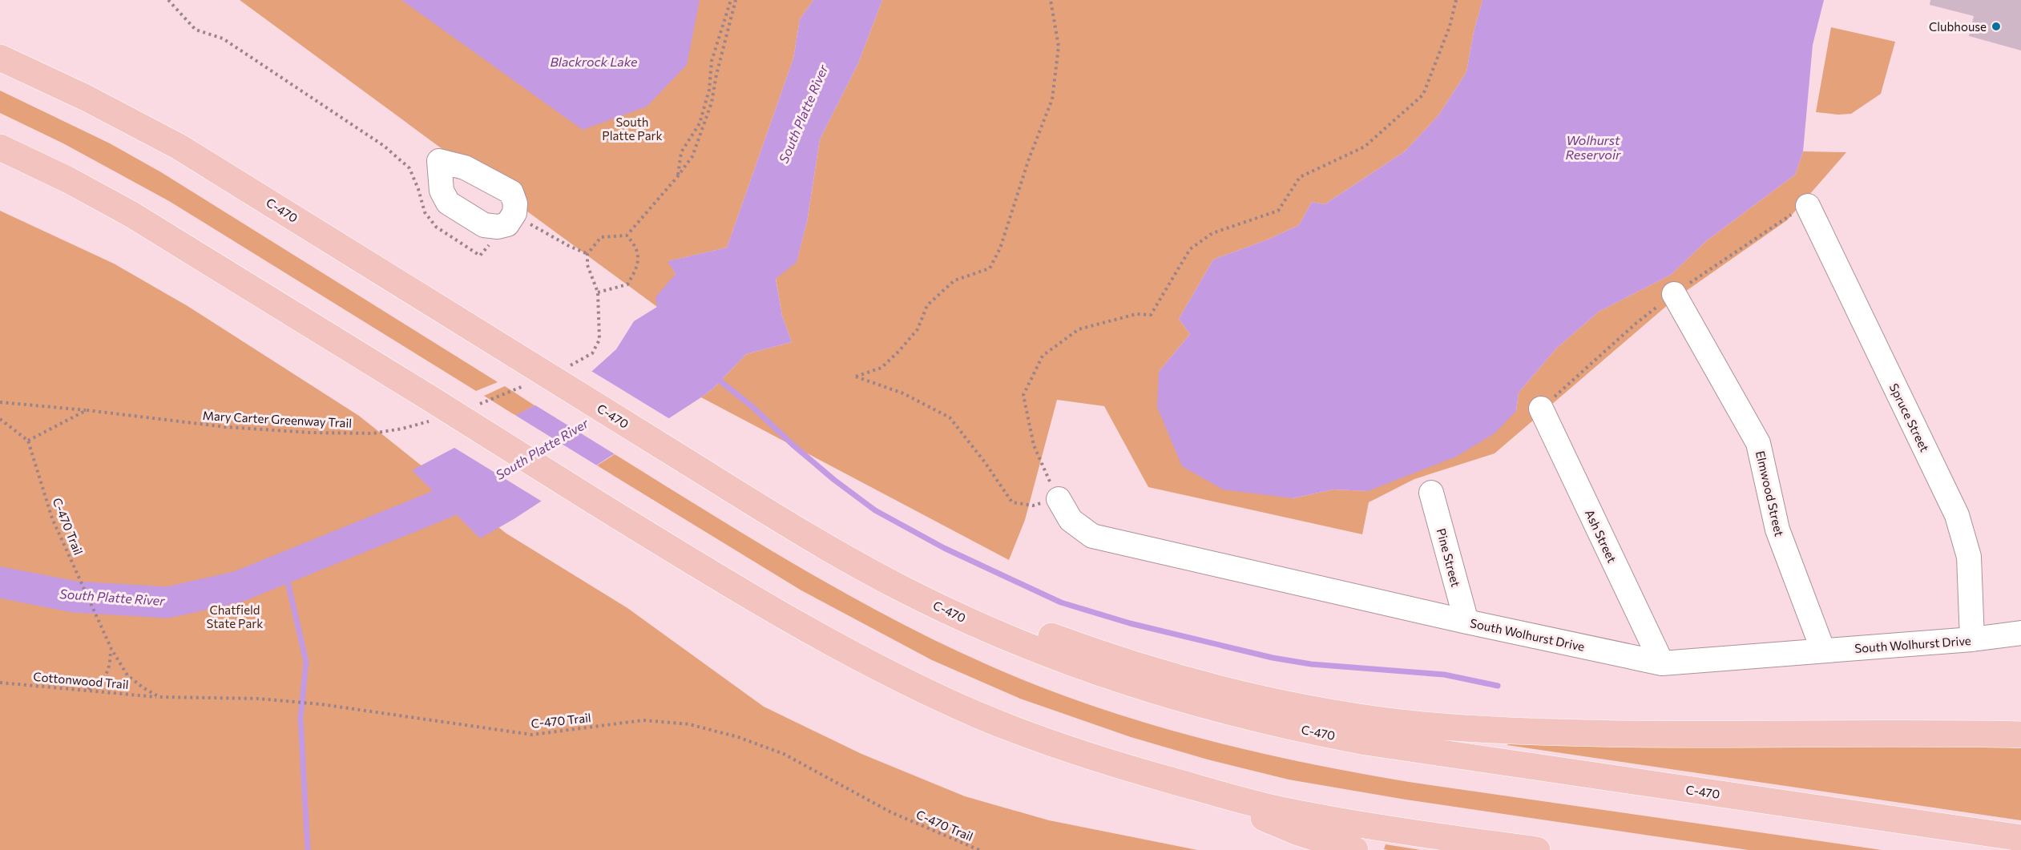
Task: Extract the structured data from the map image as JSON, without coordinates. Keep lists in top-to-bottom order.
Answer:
{
  "streets": {
    "highway": ["C-470"],
    "street": [
      "Spruce Street",
      "Elmwood Street",
      "Ash Street",
      "Pine Street",
      "South Wolhurst Drive"
    ],
    "path": ["Mary Carter Greenway Trail", "C-470 Trail", "Cottonwood Trail"]
  },
  "crossings": [
    ["Spruce Street", "South Wolhurst Drive"],
    ["Elmwood Street", "South Wolhurst Drive"],
    ["C-470 Trail", "Cottonwood Trail"],
    ["Ash Street", "South Wolhurst Drive"],
    ["Pine Street", "South Wolhurst Drive"]
  ],
  "water": ["Blackrock Lake", "South Platte River", "Wolhurst Reservoir"],
  "parks": ["South Platte Park", "Chatfield State Park"],
  "places": ["Clubhouse"]
}
